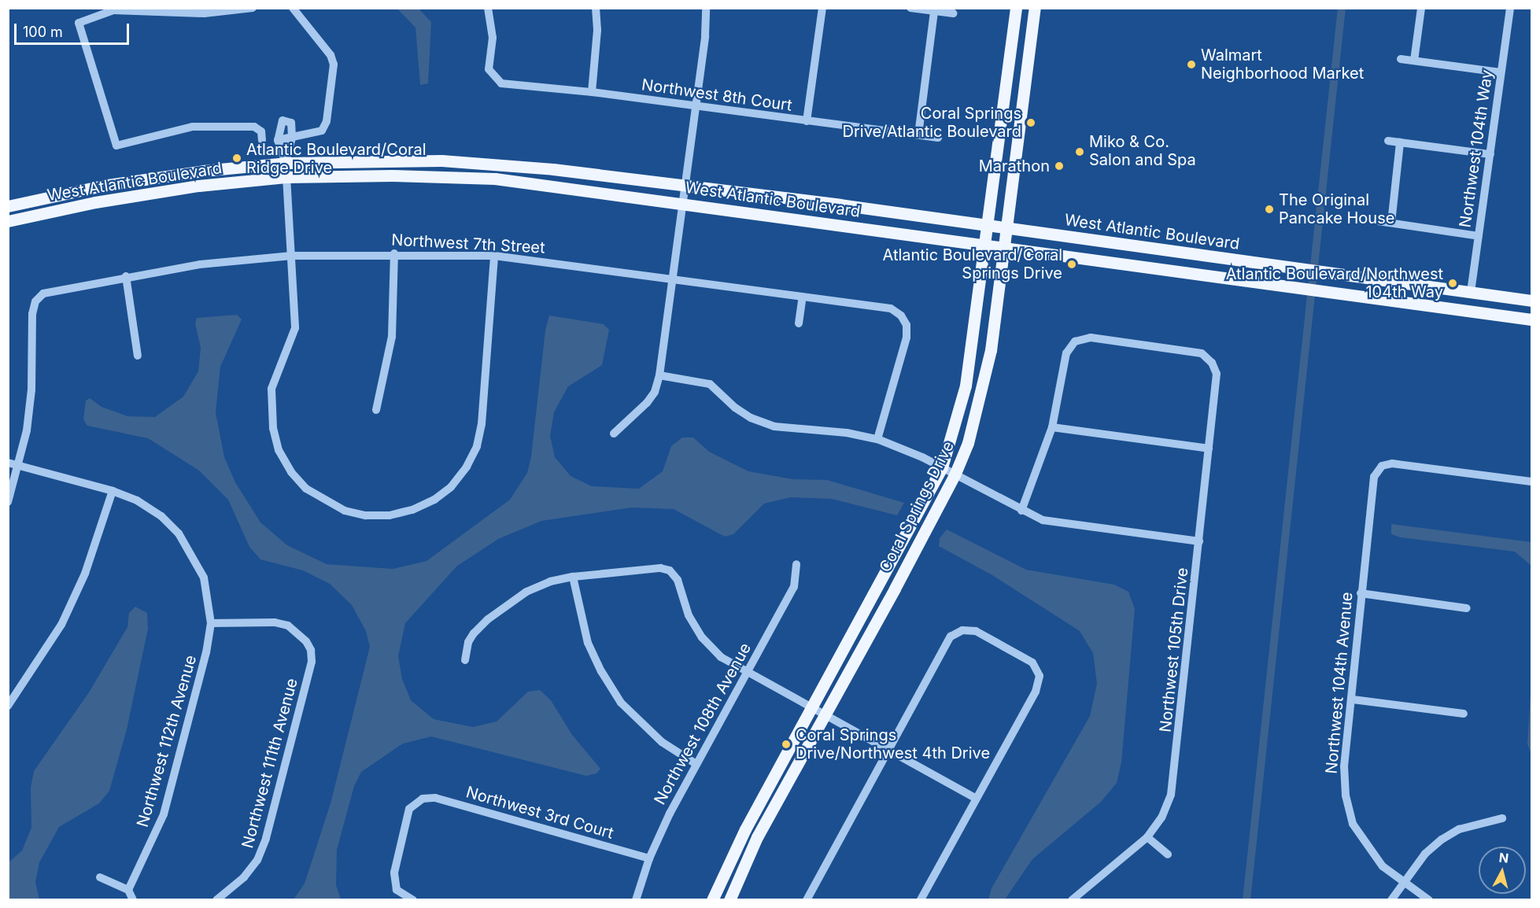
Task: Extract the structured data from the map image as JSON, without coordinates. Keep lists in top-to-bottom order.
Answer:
{
  "streets": {
    "main road": ["West Atlantic Boulevard", "Coral Springs Drive"],
    "street": [
      "Northwest 8th Court",
      "Northwest 104th Way",
      "Northwest 7th Street",
      "Northwest 105th Drive",
      "Northwest 104th Avenue",
      "Northwest 108th Avenue",
      "Northwest 112th Avenue",
      "Northwest 111th Avenue",
      "Northwest 3rd Court"
    ]
  },
  "crossings": [
    ["Northwest 104th Way", "West Atlantic Boulevard"],
    ["West Atlantic Boulevard", "Coral Springs Drive"],
    ["Northwest 7th Street", "Northwest 112th Avenue"],
    ["Northwest 108th Avenue", "Northwest 3rd Court"],
    ["Northwest 112th Avenue", "Northwest 111th Avenue"]
  ],
  "places": [
    "Walmart Neighborhood Market",
    "Coral Springs Drive/Atlantic Boulevard",
    "Miko & Co. Salon and Spa",
    "Atlantic Boulevard/Coral Ridge Drive",
    "Marathon",
    "The Original Pancake House",
    "Atlantic Boulevard/Coral Springs Drive",
    "Atlantic Boulevard/Northwest 104th Way",
    "Coral Springs Drive/Northwest 4th Drive"
  ],
  "scale_bar": "100 m",
  "north": "top"
}
